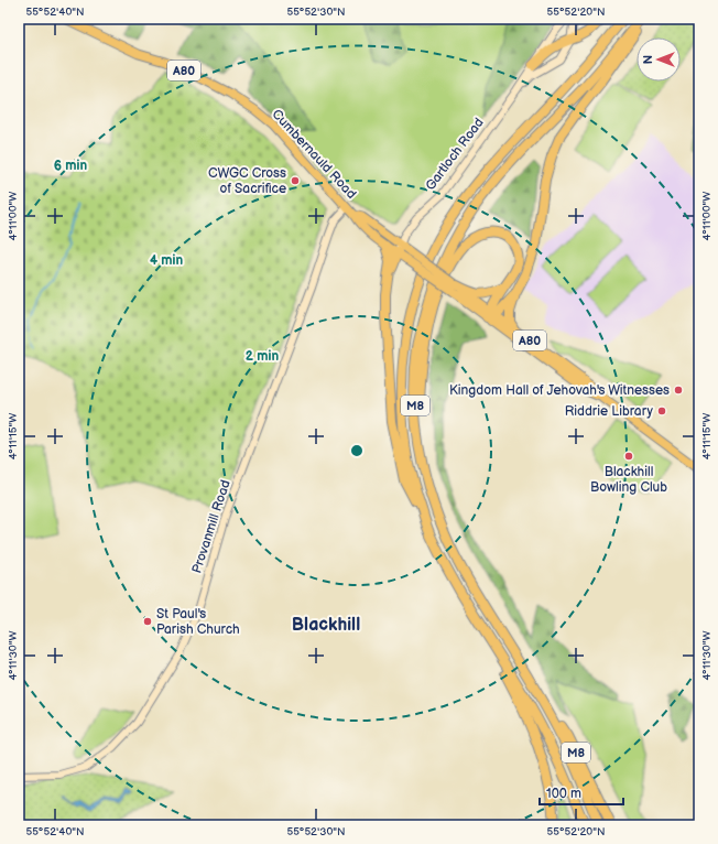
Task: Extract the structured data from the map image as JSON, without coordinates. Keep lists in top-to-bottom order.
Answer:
{
  "streets": {
    "highway": ["M8"],
    "main road": [
      "A80",
      "Cumbernauld Road",
      "Gartloch Road",
      "Provanmill Road"
    ]
  },
  "crossings": [
    ["Cumbernauld Road", "Gartloch Road"],
    ["Cumbernauld Road", "Provanmill Road"]
  ],
  "districts": ["Blackhill"],
  "places": [
    "CWGC Cross of Sacrifice",
    "Kingdom Hall of Jehovah's Witnesses",
    "Riddrie Library",
    "Blackhill Bowling Club",
    "St Paul's Parish Church"
  ],
  "scale_bar": "100 m",
  "north": "left",
  "coordinates": [
    "55°52'40\"N",
    "55°52'30\"N",
    "55°52'20\"N",
    "4°11'00\"W",
    "4°11'15\"W",
    "4°11'30\"W"
  ],
  "rings": ["6 min", "4 min", "2 min"]
}
